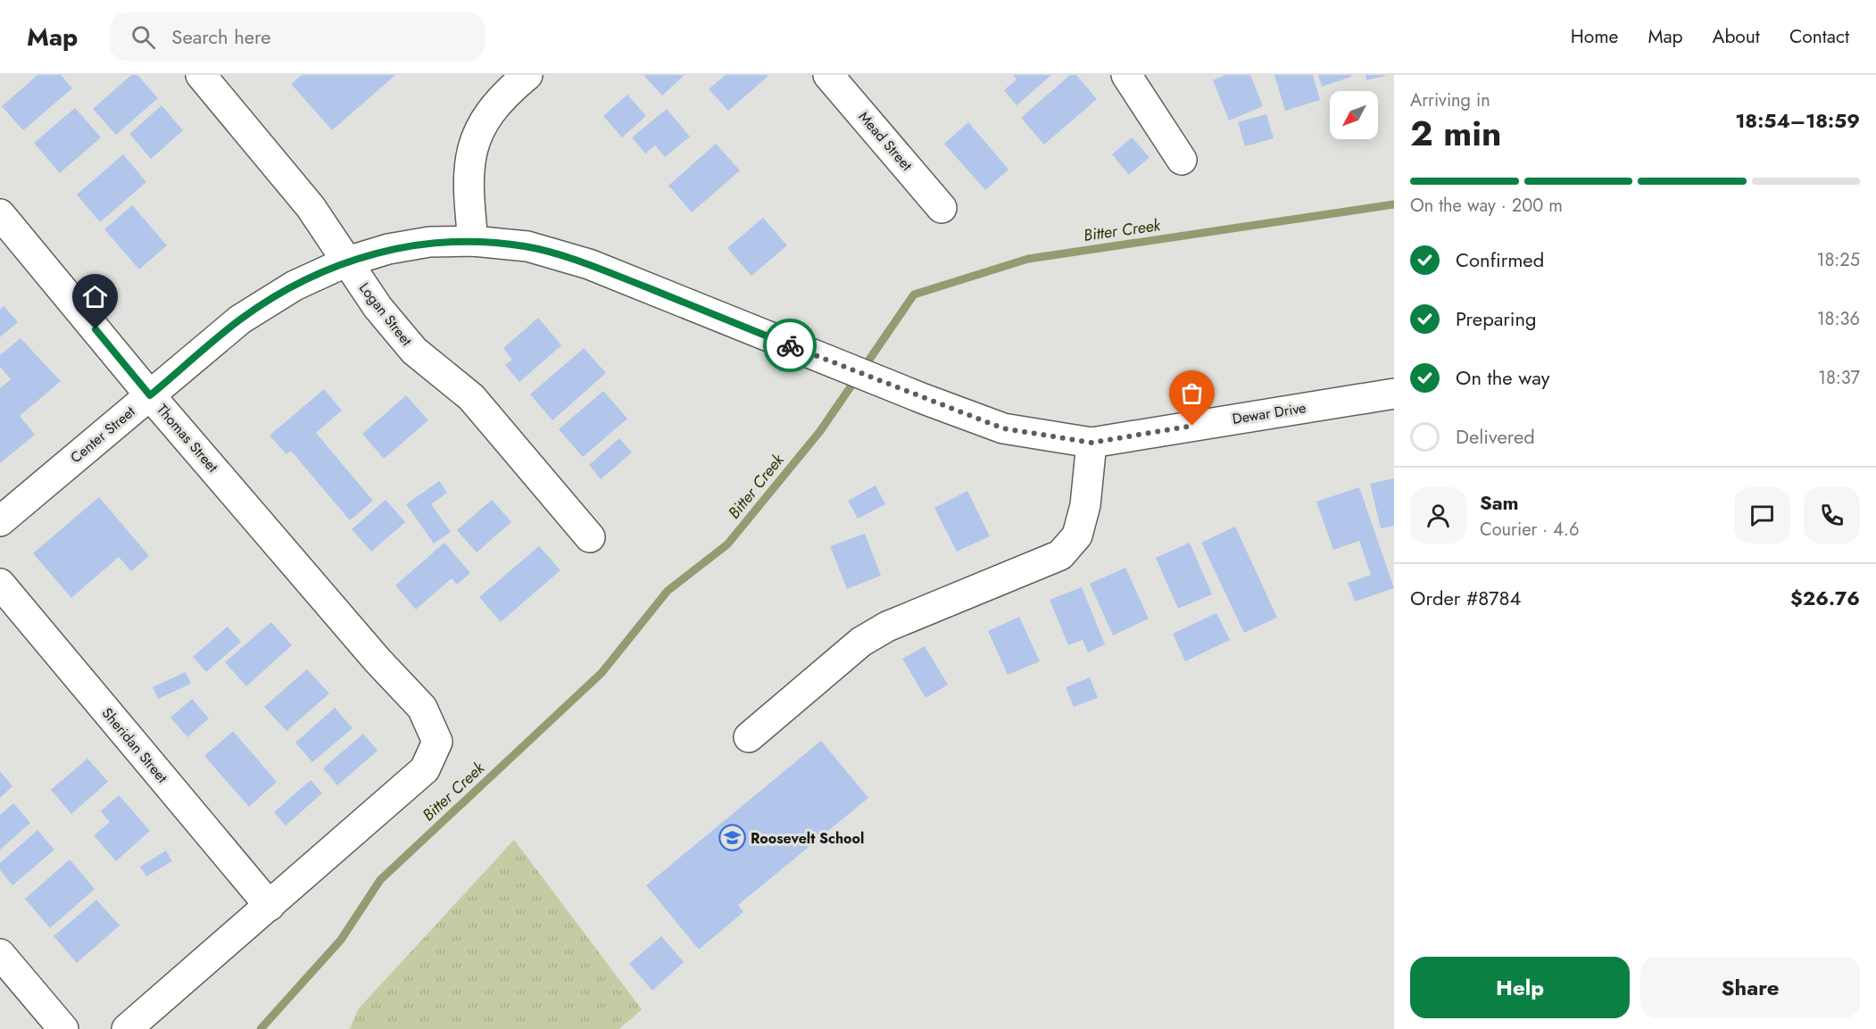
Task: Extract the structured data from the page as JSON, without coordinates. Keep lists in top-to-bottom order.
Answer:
{
  "streets": {
    "street": [
      "Mead Street",
      "Logan Street",
      "Dewar Drive",
      "Center Street",
      "Thomas Street",
      "Sheridan Street"
    ]
  },
  "crossings": [
    ["Logan Street", "Center Street"],
    ["Dewar Drive", "Center Street"],
    ["Center Street", "Thomas Street"],
    ["Thomas Street", "Sheridan Street"]
  ],
  "water": ["Bitter Creek"],
  "places": {
    "school or university": ["Roosevelt School"]
  },
  "north": "bottom left",
  "page": {
    "header": "Map",
    "search": "Search here",
    "nav": [
      "Home",
      "Map",
      "About",
      "Contact"
    ],
    "heading": ["2 min", "Arriving in", "18:54–18:59"],
    "panel": [
      "Sam",
      "Courier · 4.6",
      "Order #8784",
      "$26.76"
    ],
    "bar": "On the way · 200 m",
    "list": [
      ["Confirmed", "18:25"],
      ["Preparing", "18:36"],
      ["On the way", "18:37"],
      "Delivered"
    ],
    "buttons": ["Help", "Share"]
  }
}
